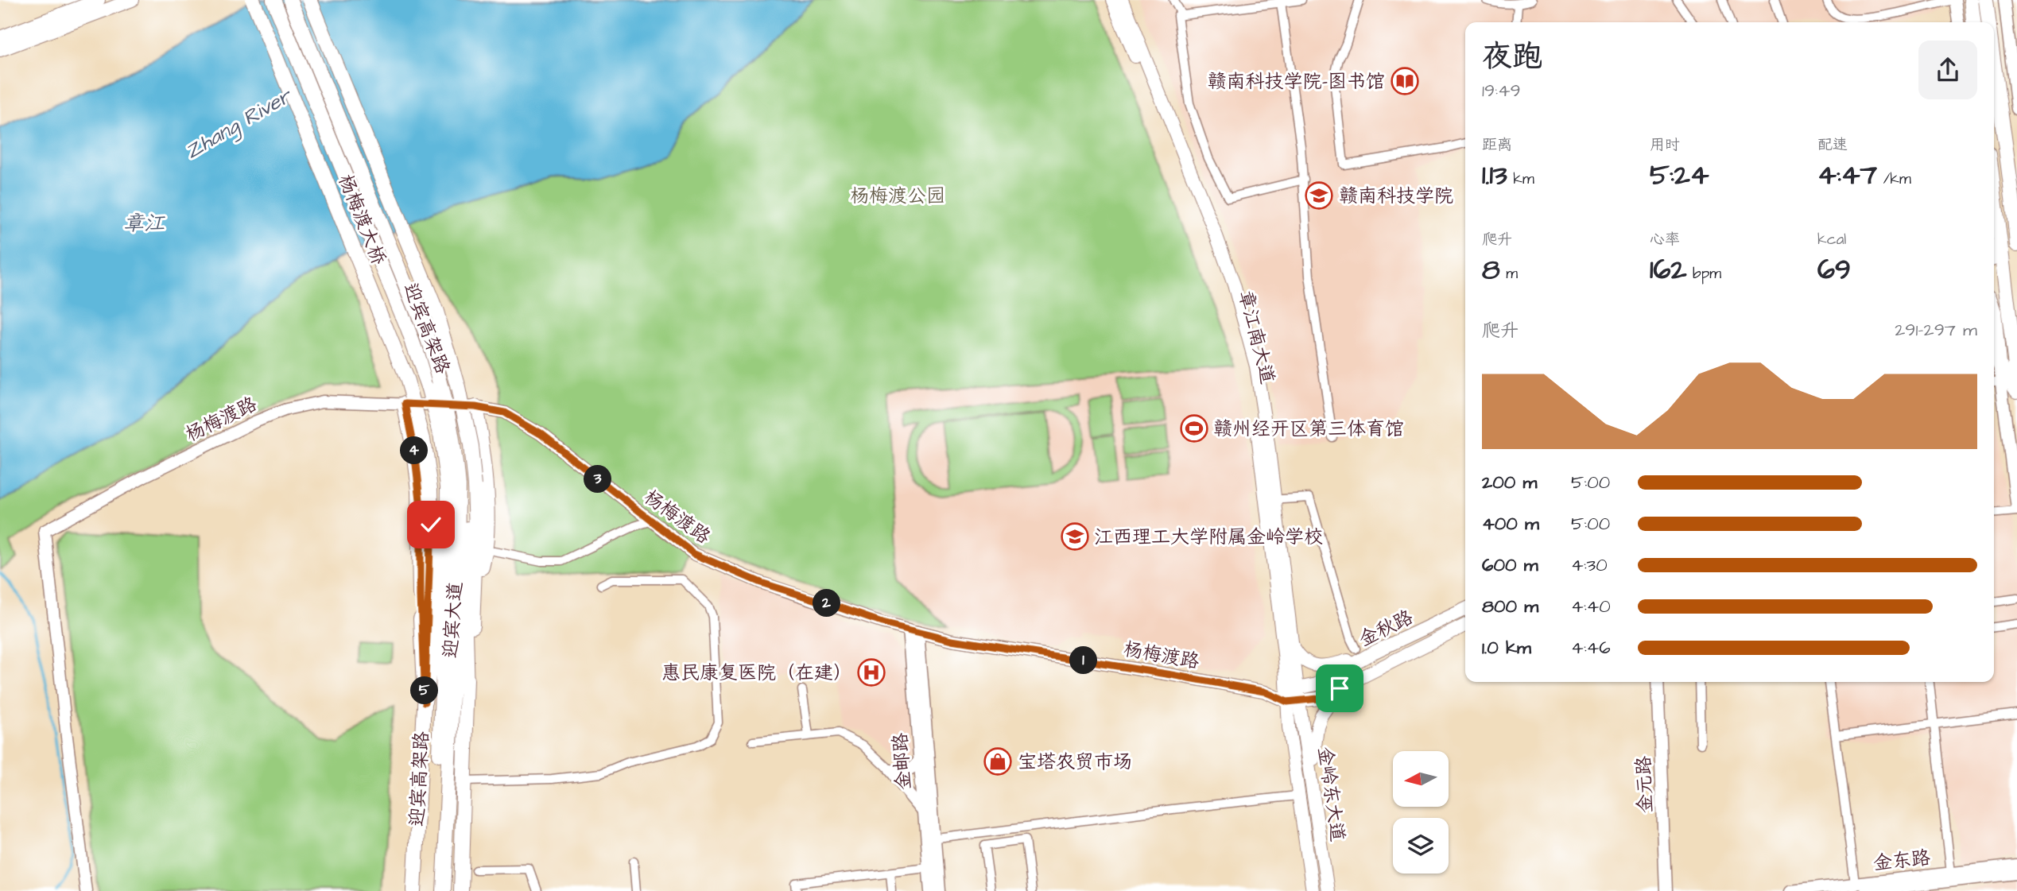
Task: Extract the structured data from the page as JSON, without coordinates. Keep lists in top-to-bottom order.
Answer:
{
  "streets": {
    "main road": [
      "杨梅渡大桥",
      "迎宾高架路",
      "章江南大道",
      "迎宾大道",
      "金秋路",
      "金岭东大道"
    ],
    "street": [
      "杨梅渡路",
      "金邮路",
      "金元路",
      "金东路"
    ]
  },
  "crossings": [
    ["杨梅渡大桥", "迎宾高架路"],
    ["杨梅渡大桥", "迎宾大道"],
    ["迎宾高架路", "迎宾大道"],
    ["章江南大道", "杨梅渡路"],
    ["章江南大道", "金秋路"],
    ["章江南大道", "金岭东大道"],
    ["杨梅渡路", "金秋路"],
    ["杨梅渡路", "金邮路"],
    ["杨梅渡路", "金岭东大道"],
    ["金秋路", "金岭东大道"]
  ],
  "water": ["Zhang River", "章江"],
  "parks": ["杨梅渡公园"],
  "places": {
    "library": ["赣南科技学院-图书馆"],
    "school or university": ["赣南科技学院", "江西理工大学附属金岭学校"],
    "sports": ["赣州经开区第三体育馆"],
    "hospital": ["惠民康复医院（在建）"],
    "shop": ["宝塔农贸市场"]
  },
  "north": "left",
  "page": {
    "heading": ["夜跑", "19:49"],
    "stats": [
      ["距离", "1.13 km"],
      ["用时", "5:24"],
      ["配速", "4:47 /km"],
      ["爬升", "8 m"],
      ["心率", "162 bpm"],
      ["kcal", "69"]
    ],
    "chart": ["爬升", "291–297 m"],
    "pins": [
      "4",
      "3",
      "2",
      "1",
      "5"
    ],
    "list": [
      {
        "name": "200 m",
        "note": "5:00"
      },
      {
        "name": "400 m",
        "note": "5:00"
      },
      {
        "name": "600 m",
        "note": "4:30"
      },
      {
        "name": "800 m",
        "note": "4:40"
      },
      {
        "name": "1.0 km",
        "note": "4:46"
      }
    ]
  }
}
